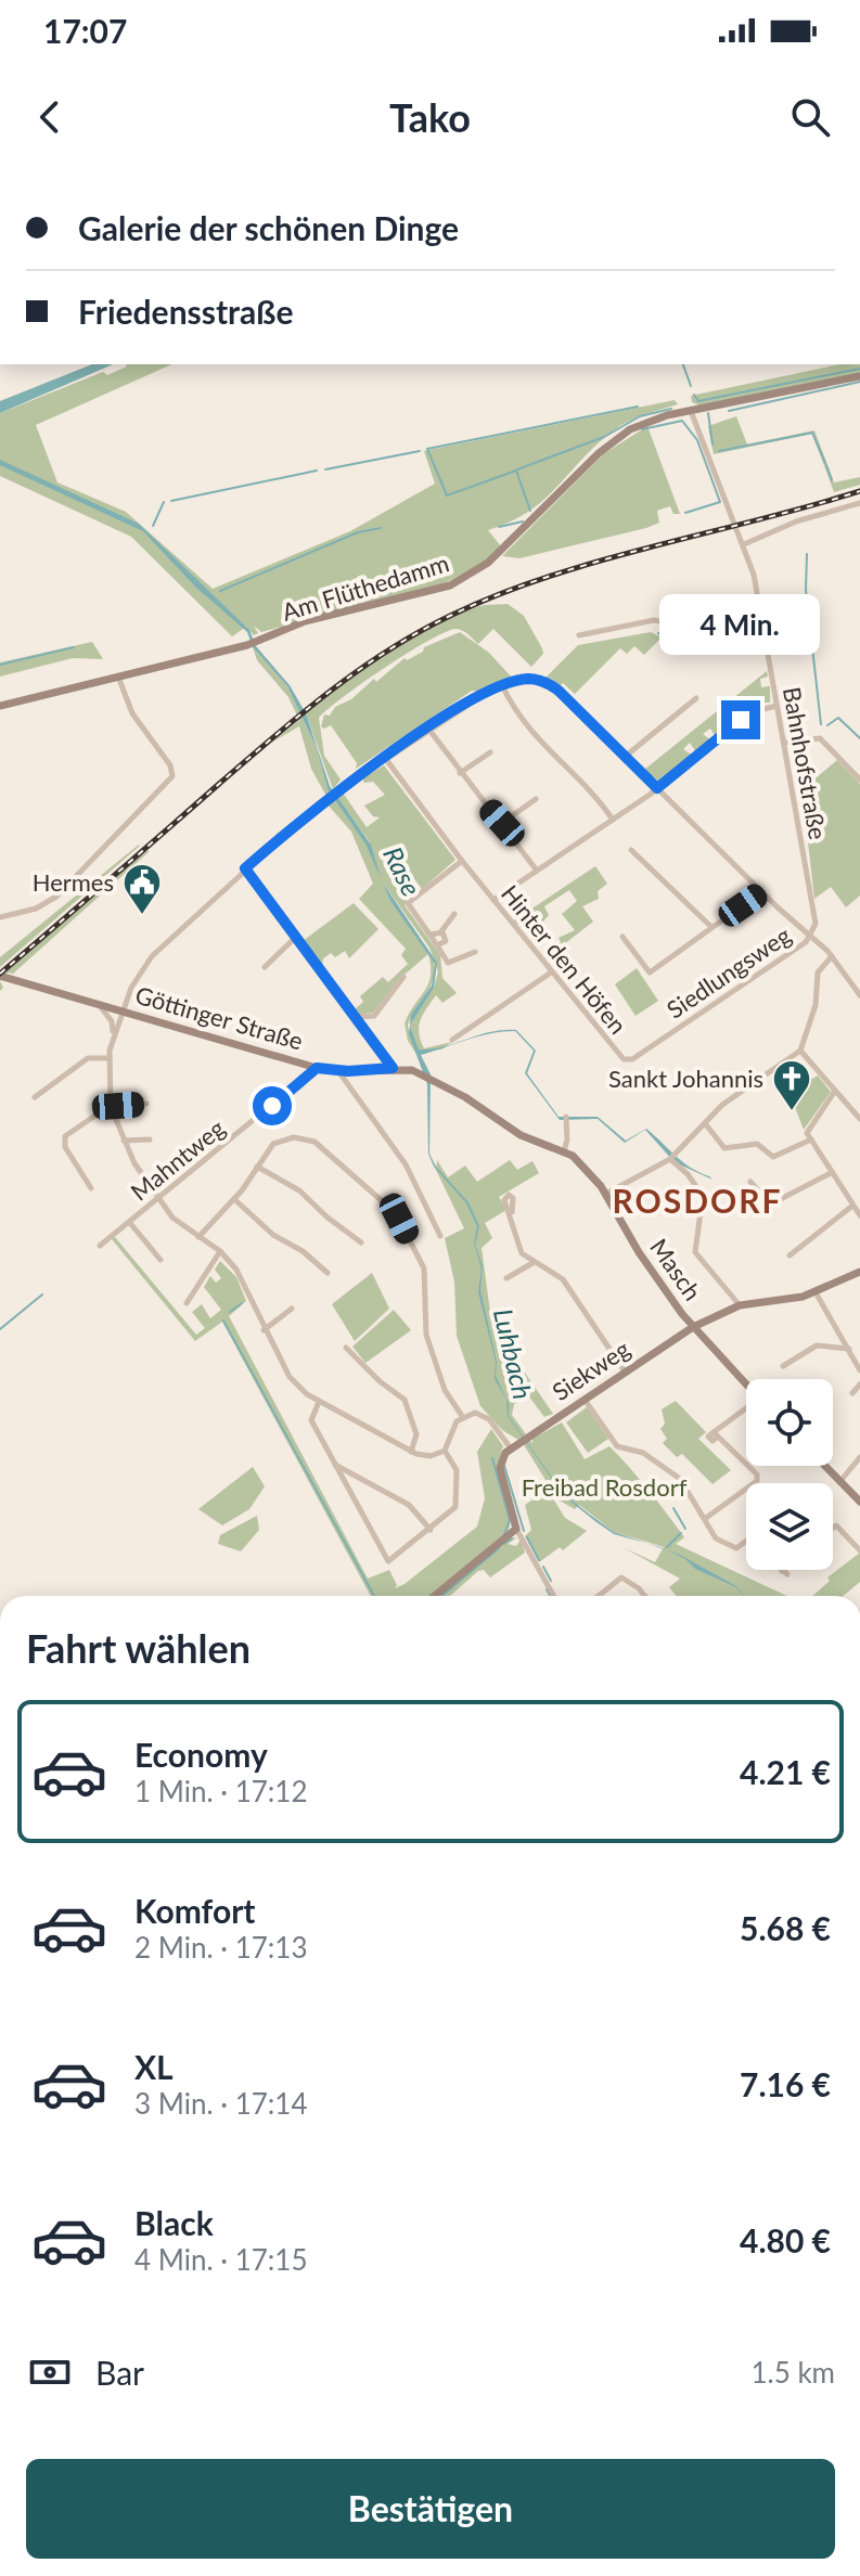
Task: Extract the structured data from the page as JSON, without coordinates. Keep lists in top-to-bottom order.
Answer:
{
  "streets": {
    "street": [
      "Am Flüthedamm",
      "Bahnhofstraße",
      "Hinter den Höfen",
      "Siedlungsweg",
      "Göttinger Straße",
      "Mahntweg",
      "Masch",
      "Siekweg"
    ]
  },
  "crossings": [
    ["Am Flüthedamm", "Bahnhofstraße"],
    ["Bahnhofstraße", "Siedlungsweg"],
    ["Hinter den Höfen", "Siedlungsweg"],
    ["Göttinger Straße", "Mahntweg"],
    ["Göttinger Straße", "Masch"],
    ["Masch", "Siekweg"]
  ],
  "districts": ["ROSDORF"],
  "water": ["Rase", "Luhbach"],
  "parks": ["Freibad Rosdorf"],
  "places": {
    "public building": ["Hermes"],
    "church": ["Sankt Johannis"]
  },
  "page": {
    "status": "17:07",
    "header": "Tako",
    "banner": ["Galerie der schönen Dinge", "Friedensstraße"],
    "bubble": "4 Min.",
    "heading": "Fahrt wählen",
    "list": [
      {
        "name": "Economy",
        "note": "1 Min. · 17:12",
        "value": "4.21 €"
      },
      {
        "name": "Komfort",
        "note": "2 Min. · 17:13",
        "value": "5.68 €"
      },
      {
        "name": "XL",
        "note": "3 Min. · 17:14",
        "value": "7.16 €"
      },
      {
        "name": "Black",
        "note": "4 Min. · 17:15",
        "value": "4.80 €"
      }
    ],
    "pay": ["Bar", "1.5 km"],
    "buttons": "Bestätigen"
  }
}
